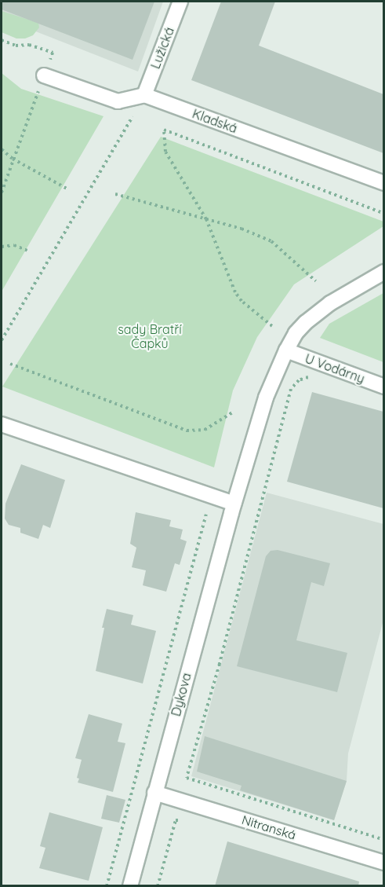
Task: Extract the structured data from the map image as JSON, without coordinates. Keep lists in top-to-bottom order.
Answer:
{
  "streets": {
    "street": [
      "Lužická",
      "Kladská",
      "U Vodárny",
      "Dykova",
      "Nitranská"
    ]
  },
  "crossings": [
    ["Lužická", "Kladská"],
    ["U Vodárny", "Dykova"],
    ["Dykova", "Nitranská"]
  ],
  "parks": ["sady Bratří Čapků"]
}
